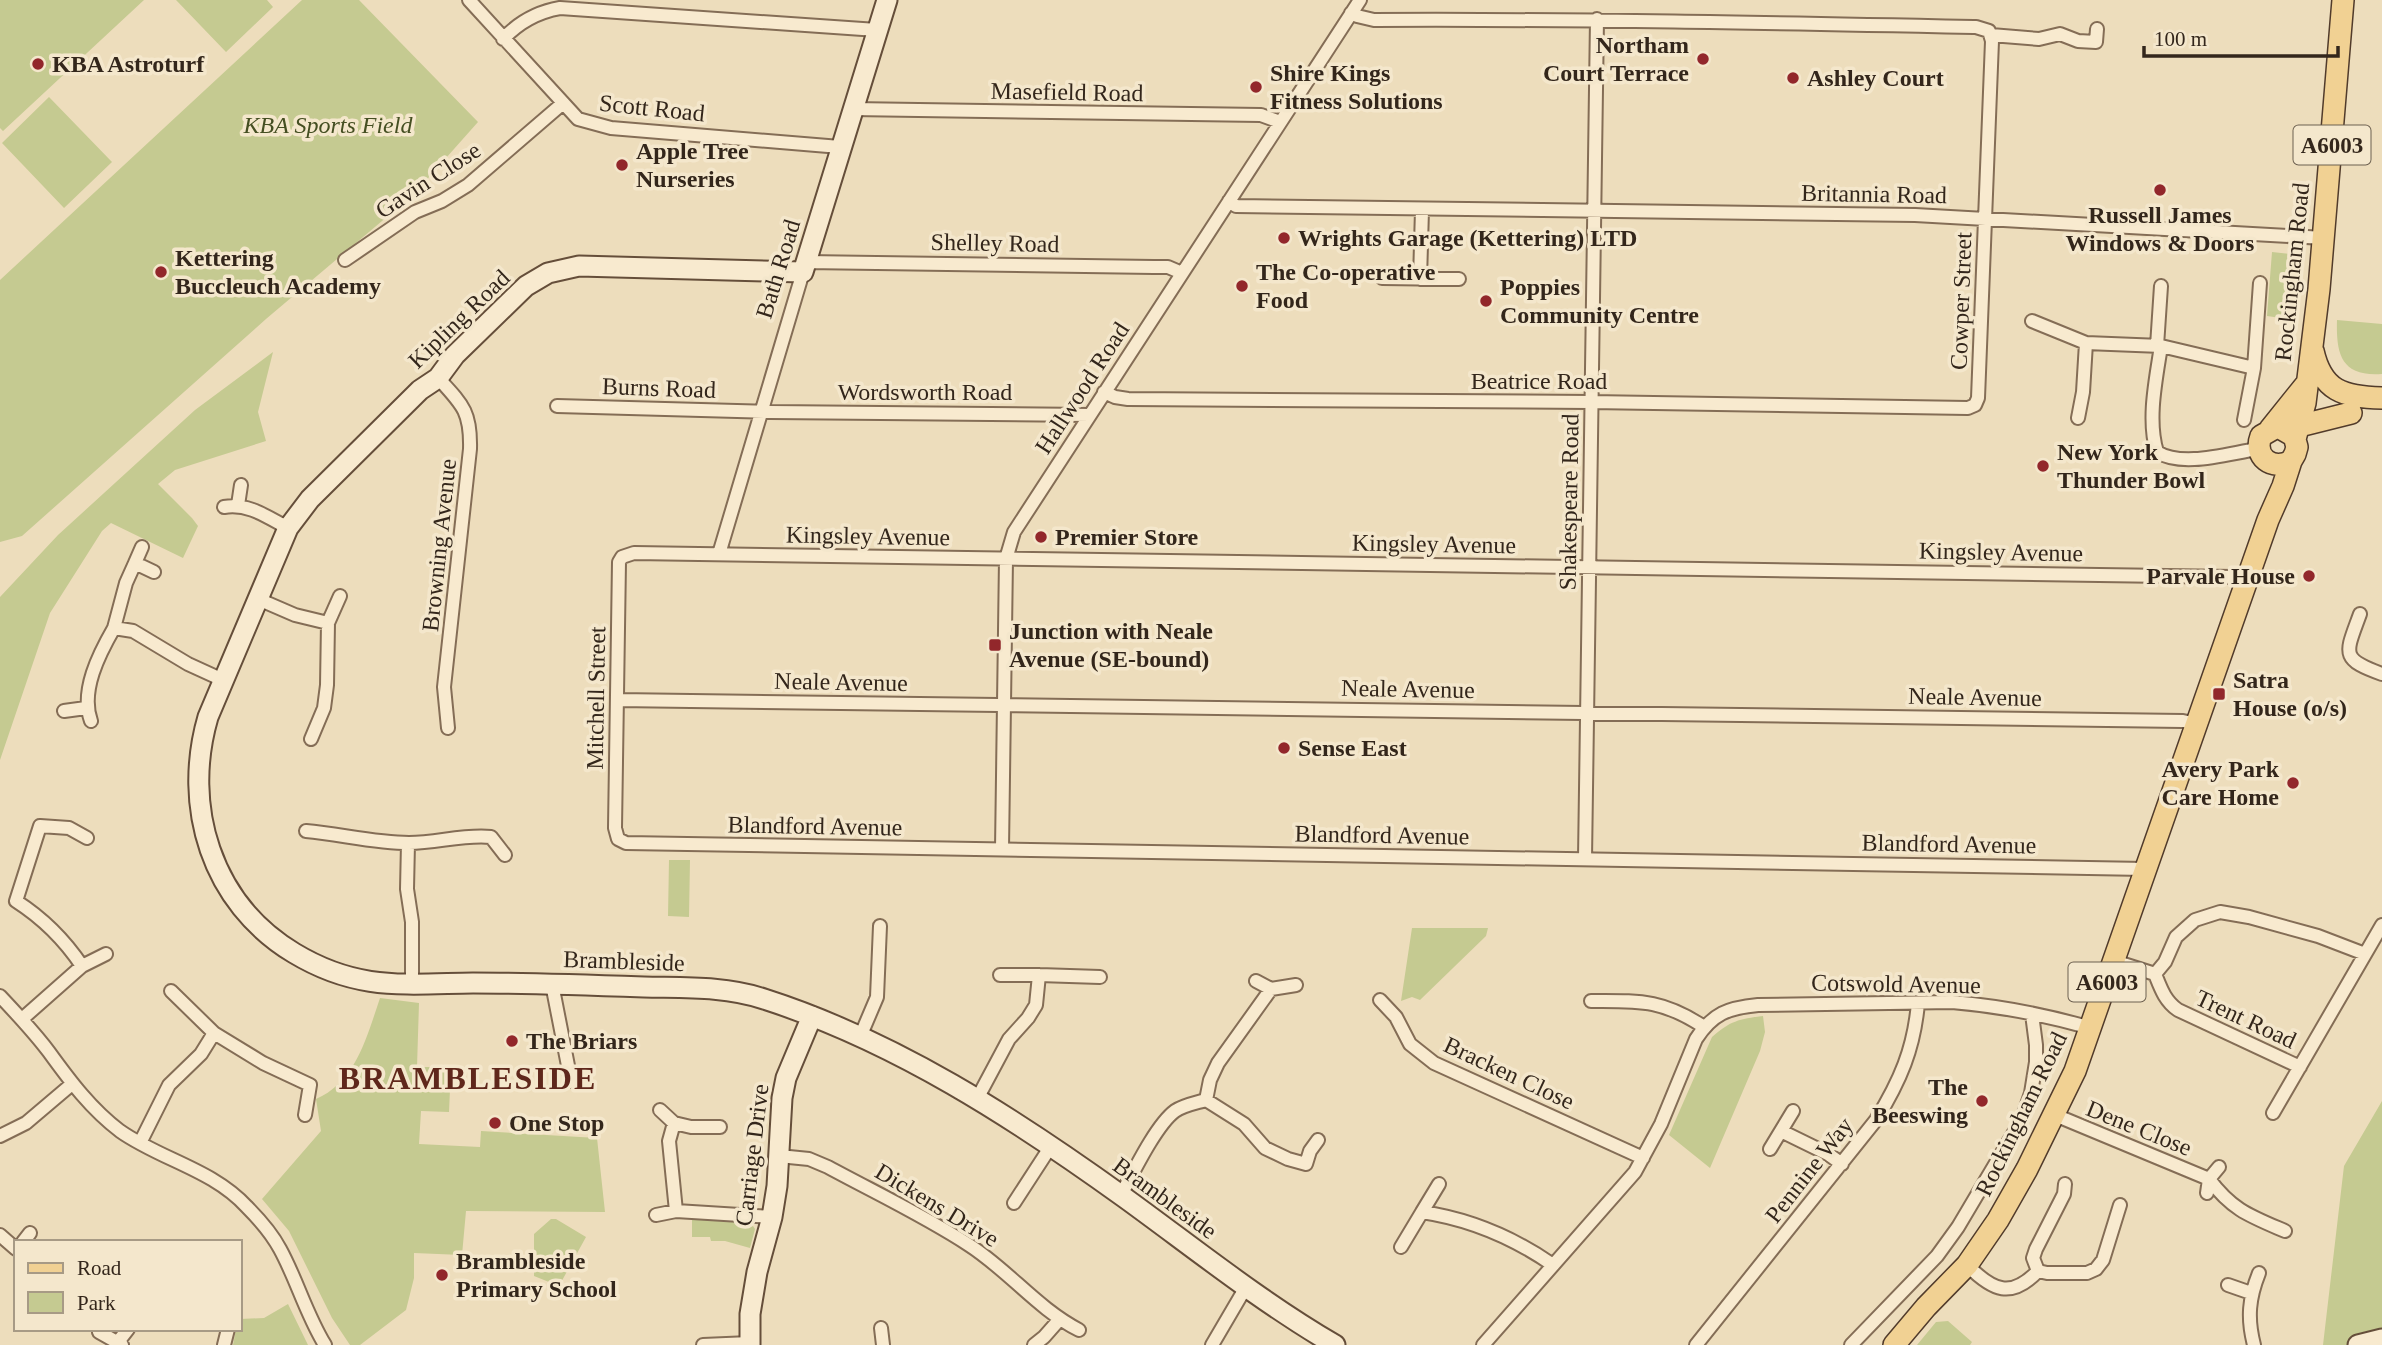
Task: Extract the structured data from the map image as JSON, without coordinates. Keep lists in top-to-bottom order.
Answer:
{
  "streets": {
    "main road": ["A6003", "Rockingham Road"],
    "street": [
      "Masefield Road",
      "Scott Road",
      "Gavin Close",
      "Britannia Road",
      "Shelley Road",
      "Bath Road",
      "Cowper Street",
      "Kipling Road",
      "Beatrice Road",
      "Burns Road",
      "Hallwood Road",
      "Wordsworth Road",
      "Shakespeare Road",
      "Kingsley Avenue",
      "Browning Avenue",
      "Neale Avenue",
      "Mitchell Street",
      "Blandford Avenue",
      "Brambleside",
      "Cotswold Avenue",
      "Trent Road",
      "Bracken Close",
      "Dene Close",
      "Carriage Drive",
      "Pennine Way",
      "Dickens Drive"
    ]
  },
  "crossings": [
    ["Masefield Road", "Bath Road"],
    ["Masefield Road", "Hallwood Road"],
    ["Scott Road", "Gavin Close"],
    ["Scott Road", "Bath Road"],
    ["Britannia Road", "Rockingham Road"],
    ["Britannia Road", "Cowper Street"],
    ["Britannia Road", "Hallwood Road"],
    ["Britannia Road", "Shakespeare Road"],
    ["Shelley Road", "Bath Road"],
    ["Shelley Road", "Kipling Road"],
    ["Shelley Road", "Hallwood Road"],
    ["Bath Road", "Kipling Road"],
    ["Bath Road", "Burns Road"],
    ["Bath Road", "Wordsworth Road"],
    ["Bath Road", "Kingsley Avenue"],
    ["Rockingham Road", "Kingsley Avenue"],
    ["Rockingham Road", "Neale Avenue"],
    ["Rockingham Road", "Blandford Avenue"],
    ["Rockingham Road", "Cotswold Avenue"],
    ["Rockingham Road", "Dene Close"],
    ["Cowper Street", "Beatrice Road"],
    ["Kipling Road", "Browning Avenue"],
    ["Kipling Road", "Brambleside"],
    ["Beatrice Road", "Hallwood Road"],
    ["Beatrice Road", "Shakespeare Road"],
    ["Burns Road", "Wordsworth Road"],
    ["Hallwood Road", "Wordsworth Road"],
    ["Hallwood Road", "Kingsley Avenue"],
    ["Hallwood Road", "Neale Avenue"],
    ["Hallwood Road", "Blandford Avenue"],
    ["Shakespeare Road", "Kingsley Avenue"],
    ["Shakespeare Road", "Neale Avenue"],
    ["Shakespeare Road", "Blandford Avenue"],
    ["Kingsley Avenue", "Mitchell Street"],
    ["Neale Avenue", "Mitchell Street"],
    ["Mitchell Street", "Blandford Avenue"],
    ["Brambleside", "Carriage Drive"],
    ["Cotswold Avenue", "Pennine Way"],
    ["Carriage Drive", "Dickens Drive"]
  ],
  "districts": ["BRAMBLESIDE"],
  "parks": ["KBA Sports Field"],
  "places": {
    "other": [
      "Northam Court Terrace",
      "KBA Astroturf",
      "Ashley Court",
      "Shire Kings Fitness Solutions",
      "Apple Tree Nurseries",
      "Russell James Windows & Doors",
      "Wrights Garage (Kettering) LTD",
      "Kettering Buccleuch Academy",
      "The Co-operative Food",
      "Poppies Community Centre",
      "New York Thunder Bowl",
      "Premier Store",
      "Parvale House",
      "Sense East",
      "Avery Park Care Home",
      "The Briars",
      "The Beeswing",
      "One Stop",
      "Brambleside Primary School"
    ],
    "transit": ["Junction with Neale Avenue (SE-bound)", "Satra House (o/s)"]
  },
  "legend": ["Road", "Park"],
  "scale_bar": "100 m"
}
